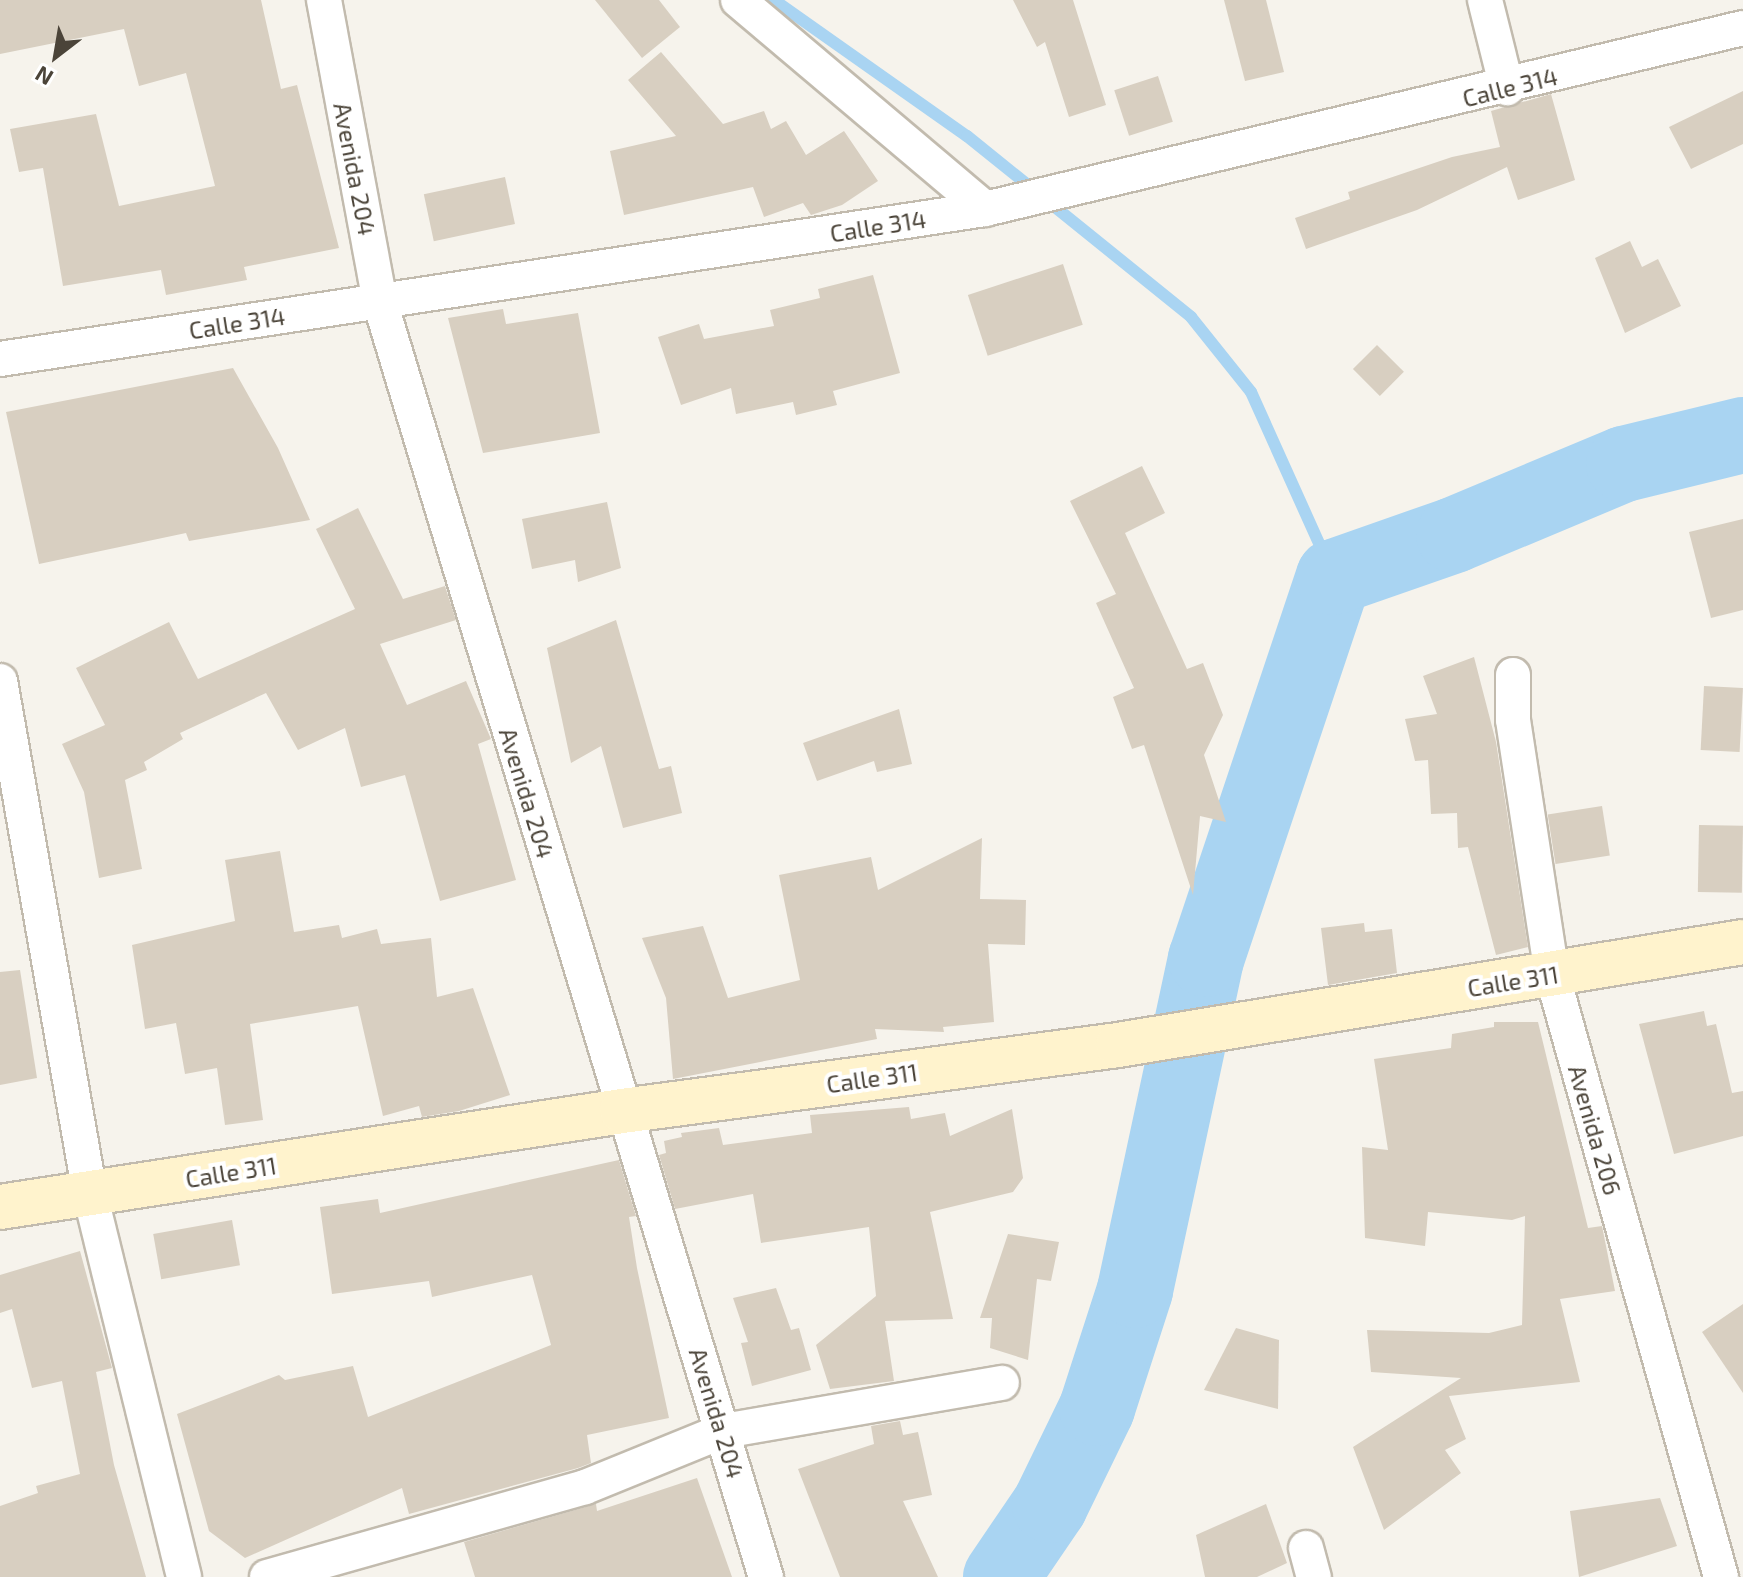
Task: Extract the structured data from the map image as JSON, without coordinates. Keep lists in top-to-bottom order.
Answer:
{
  "streets": {
    "street": [
      "Calle 314",
      "Avenida 204",
      "Calle 311",
      "Avenida 206"
    ]
  },
  "crossings": [
    ["Calle 314", "Avenida 204"],
    ["Avenida 204", "Calle 311"],
    ["Calle 311", "Avenida 206"]
  ],
  "north": "bottom left"
}
